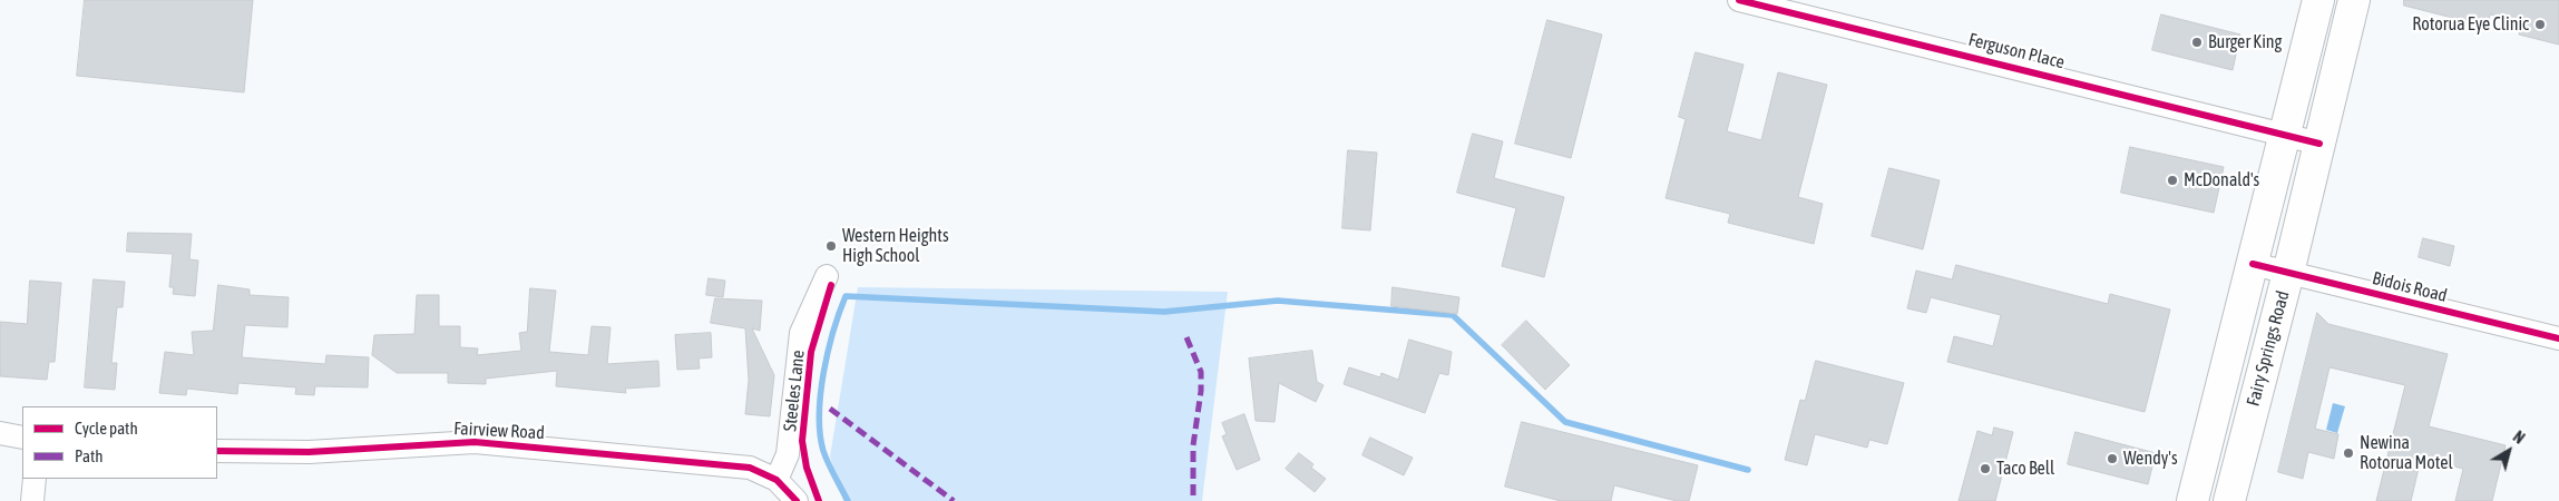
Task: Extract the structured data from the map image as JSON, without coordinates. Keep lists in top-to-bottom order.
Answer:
{
  "streets": {
    "highway": ["Fairy Springs Road"],
    "street": [
      "Ferguson Place",
      "Bidois Road",
      "Steeles Lane",
      "Fairview Road"
    ]
  },
  "crossings": [
    ["Ferguson Place", "Fairy Springs Road"],
    ["Bidois Road", "Fairy Springs Road"],
    ["Steeles Lane", "Fairview Road"]
  ],
  "places": [
    "Rotorua Eye Clinic",
    "Burger King",
    "McDonald's",
    "Western Heights High School",
    "Newina Rotorua Motel",
    "Wendy's",
    "Taco Bell"
  ],
  "legend": ["Cycle path", "Path"],
  "north": "top right"
}
